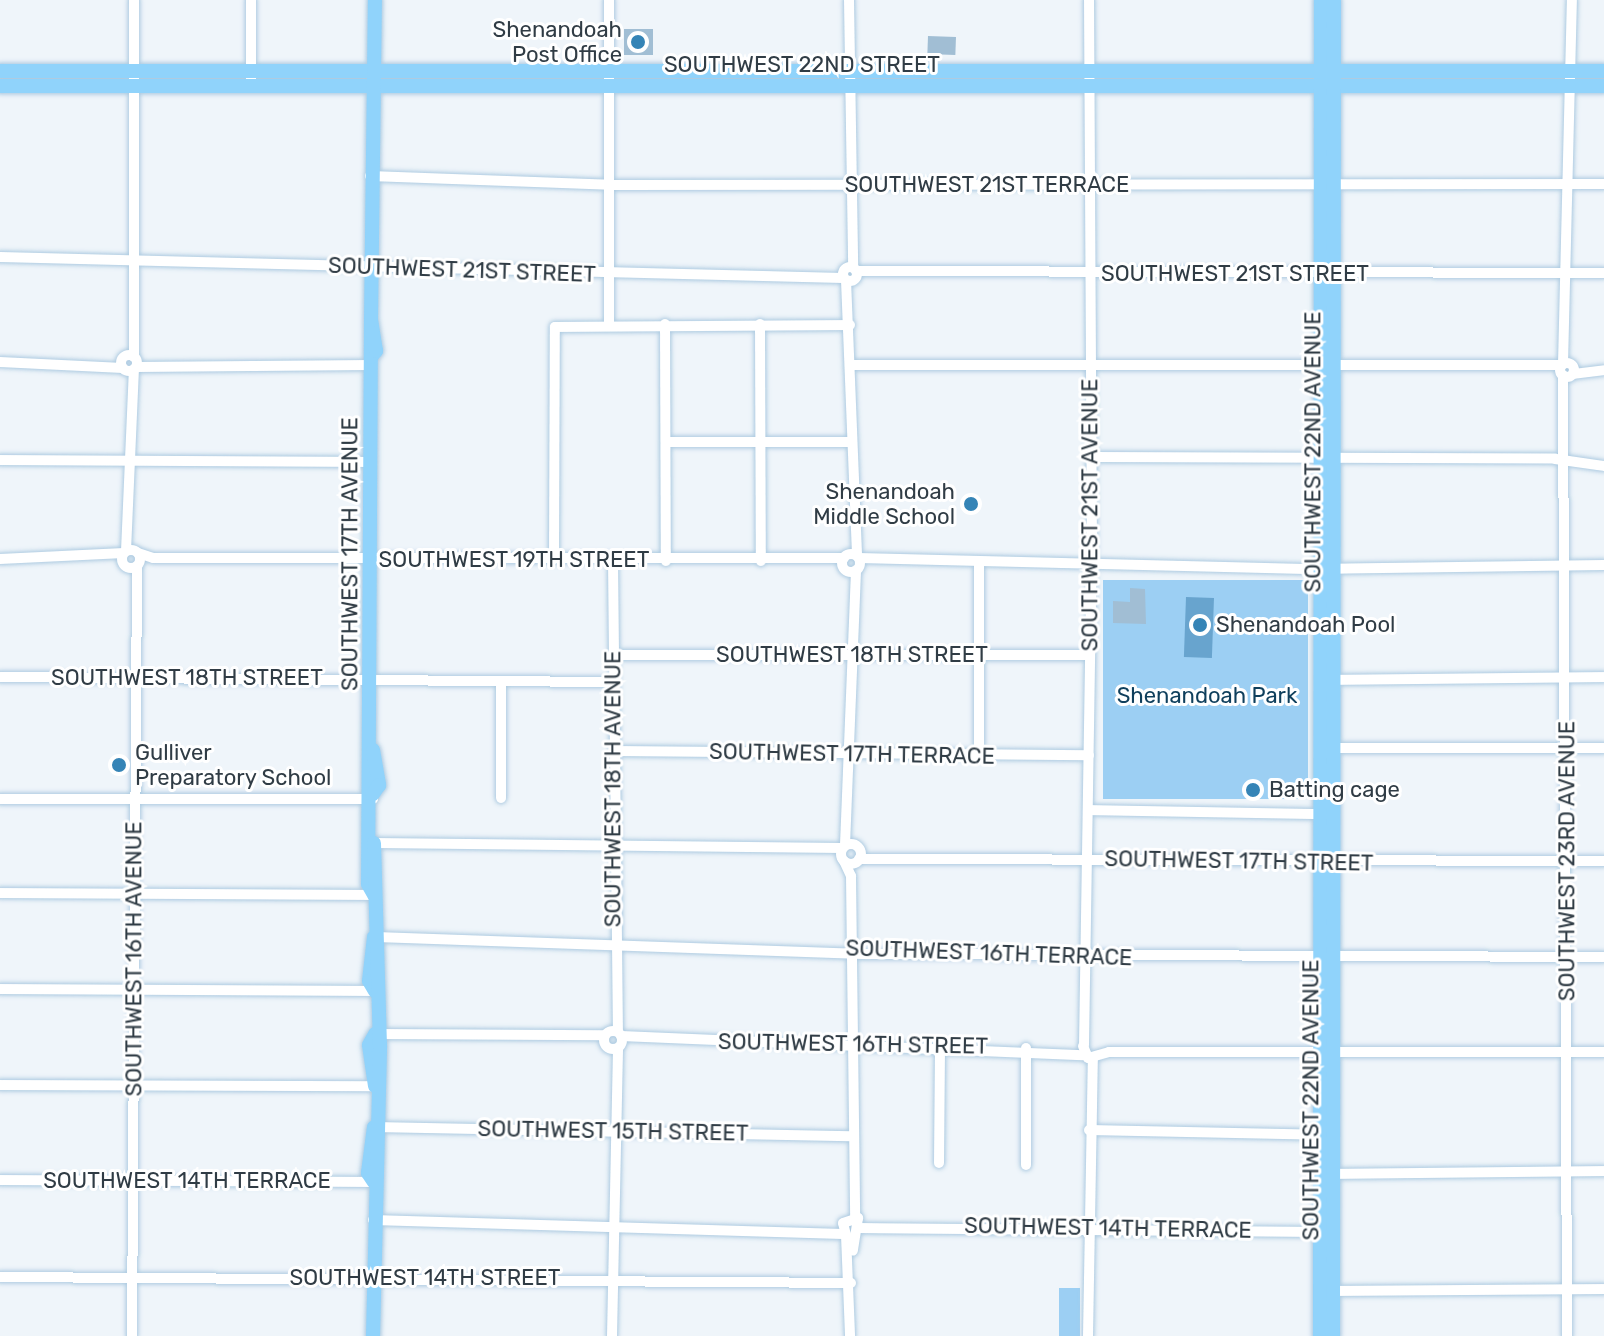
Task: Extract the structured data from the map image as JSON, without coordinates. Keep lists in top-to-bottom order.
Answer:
{
  "streets": {
    "main road": ["SOUTHWEST 22ND STREET", "SOUTHWEST 22ND AVENUE", "SOUTHWEST 17TH AVENUE"],
    "street": [
      "SOUTHWEST 21ST TERRACE",
      "SOUTHWEST 21ST STREET",
      "SOUTHWEST 21ST AVENUE",
      "SOUTHWEST 19TH STREET",
      "SOUTHWEST 18TH STREET",
      "SOUTHWEST 17TH TERRACE",
      "SOUTHWEST 18TH AVENUE",
      "SOUTHWEST 17TH STREET",
      "SOUTHWEST 23RD AVENUE",
      "SOUTHWEST 16TH TERRACE",
      "SOUTHWEST 16TH AVENUE",
      "SOUTHWEST 16TH STREET",
      "SOUTHWEST 15TH STREET",
      "SOUTHWEST 14TH TERRACE",
      "SOUTHWEST 14TH STREET"
    ]
  },
  "crossings": [
    ["SOUTHWEST 22ND STREET", "SOUTHWEST 22ND AVENUE"],
    ["SOUTHWEST 22ND STREET", "SOUTHWEST 21ST AVENUE"],
    ["SOUTHWEST 22ND STREET", "SOUTHWEST 17TH AVENUE"],
    ["SOUTHWEST 22ND STREET", "SOUTHWEST 23RD AVENUE"],
    ["SOUTHWEST 22ND STREET", "SOUTHWEST 16TH AVENUE"],
    ["SOUTHWEST 21ST TERRACE", "SOUTHWEST 22ND AVENUE"],
    ["SOUTHWEST 21ST TERRACE", "SOUTHWEST 21ST AVENUE"],
    ["SOUTHWEST 21ST TERRACE", "SOUTHWEST 17TH AVENUE"],
    ["SOUTHWEST 21ST TERRACE", "SOUTHWEST 23RD AVENUE"],
    ["SOUTHWEST 21ST STREET", "SOUTHWEST 22ND AVENUE"],
    ["SOUTHWEST 21ST STREET", "SOUTHWEST 21ST AVENUE"],
    ["SOUTHWEST 21ST STREET", "SOUTHWEST 17TH AVENUE"],
    ["SOUTHWEST 21ST STREET", "SOUTHWEST 23RD AVENUE"],
    ["SOUTHWEST 21ST STREET", "SOUTHWEST 16TH AVENUE"],
    ["SOUTHWEST 22ND AVENUE", "SOUTHWEST 19TH STREET"],
    ["SOUTHWEST 22ND AVENUE", "SOUTHWEST 17TH STREET"],
    ["SOUTHWEST 22ND AVENUE", "SOUTHWEST 16TH TERRACE"],
    ["SOUTHWEST 22ND AVENUE", "SOUTHWEST 16TH STREET"],
    ["SOUTHWEST 22ND AVENUE", "SOUTHWEST 14TH TERRACE"],
    ["SOUTHWEST 21ST AVENUE", "SOUTHWEST 19TH STREET"],
    ["SOUTHWEST 21ST AVENUE", "SOUTHWEST 18TH STREET"],
    ["SOUTHWEST 21ST AVENUE", "SOUTHWEST 17TH TERRACE"],
    ["SOUTHWEST 21ST AVENUE", "SOUTHWEST 17TH STREET"],
    ["SOUTHWEST 21ST AVENUE", "SOUTHWEST 16TH TERRACE"],
    ["SOUTHWEST 21ST AVENUE", "SOUTHWEST 16TH STREET"],
    ["SOUTHWEST 21ST AVENUE", "SOUTHWEST 14TH TERRACE"],
    ["SOUTHWEST 17TH AVENUE", "SOUTHWEST 19TH STREET"],
    ["SOUTHWEST 17TH AVENUE", "SOUTHWEST 18TH STREET"],
    ["SOUTHWEST 17TH AVENUE", "SOUTHWEST 17TH STREET"],
    ["SOUTHWEST 17TH AVENUE", "SOUTHWEST 16TH TERRACE"],
    ["SOUTHWEST 17TH AVENUE", "SOUTHWEST 16TH STREET"],
    ["SOUTHWEST 17TH AVENUE", "SOUTHWEST 15TH STREET"],
    ["SOUTHWEST 17TH AVENUE", "SOUTHWEST 14TH TERRACE"],
    ["SOUTHWEST 17TH AVENUE", "SOUTHWEST 14TH STREET"],
    ["SOUTHWEST 19TH STREET", "SOUTHWEST 18TH AVENUE"],
    ["SOUTHWEST 19TH STREET", "SOUTHWEST 23RD AVENUE"],
    ["SOUTHWEST 19TH STREET", "SOUTHWEST 16TH AVENUE"],
    ["SOUTHWEST 18TH STREET", "SOUTHWEST 18TH AVENUE"],
    ["SOUTHWEST 18TH STREET", "SOUTHWEST 16TH AVENUE"],
    ["SOUTHWEST 17TH TERRACE", "SOUTHWEST 18TH AVENUE"],
    ["SOUTHWEST 18TH AVENUE", "SOUTHWEST 17TH STREET"],
    ["SOUTHWEST 18TH AVENUE", "SOUTHWEST 16TH TERRACE"],
    ["SOUTHWEST 18TH AVENUE", "SOUTHWEST 16TH STREET"],
    ["SOUTHWEST 18TH AVENUE", "SOUTHWEST 15TH STREET"],
    ["SOUTHWEST 18TH AVENUE", "SOUTHWEST 14TH TERRACE"],
    ["SOUTHWEST 18TH AVENUE", "SOUTHWEST 14TH STREET"],
    ["SOUTHWEST 17TH STREET", "SOUTHWEST 23RD AVENUE"],
    ["SOUTHWEST 23RD AVENUE", "SOUTHWEST 16TH TERRACE"],
    ["SOUTHWEST 23RD AVENUE", "SOUTHWEST 16TH STREET"],
    ["SOUTHWEST 16TH AVENUE", "SOUTHWEST 14TH TERRACE"],
    ["SOUTHWEST 16TH AVENUE", "SOUTHWEST 14TH STREET"]
  ],
  "parks": ["Shenandoah Park"],
  "places": [
    "Shenandoah Post Office",
    "Shenandoah Middle School",
    "Shenandoah Pool",
    "Gulliver Preparatory School",
    "Batting cage"
  ]
}
